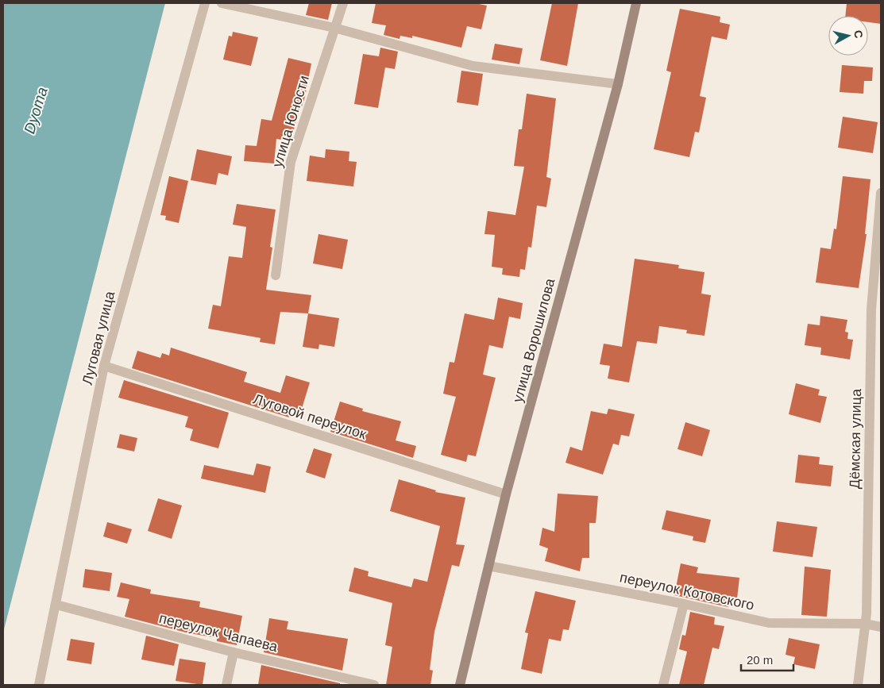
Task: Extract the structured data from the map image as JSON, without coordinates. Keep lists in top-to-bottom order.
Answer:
{
  "streets": {
    "street": [
      "улица Юности",
      "Луговая улица",
      "улица Ворошилова",
      "Луговой переулок",
      "Дёмская улица",
      "переулок Котовского",
      "переулок Чапаева"
    ]
  },
  "crossings": [
    ["Луговая улица", "Луговой переулок"],
    ["Луговая улица", "переулок Чапаева"],
    ["улица Ворошилова", "Луговой переулок"],
    ["улица Ворошилова", "переулок Котовского"],
    ["Дёмская улица", "переулок Котовского"]
  ],
  "water": ["Dyoma"],
  "scale_bar": "20 m",
  "north": "right"
}
